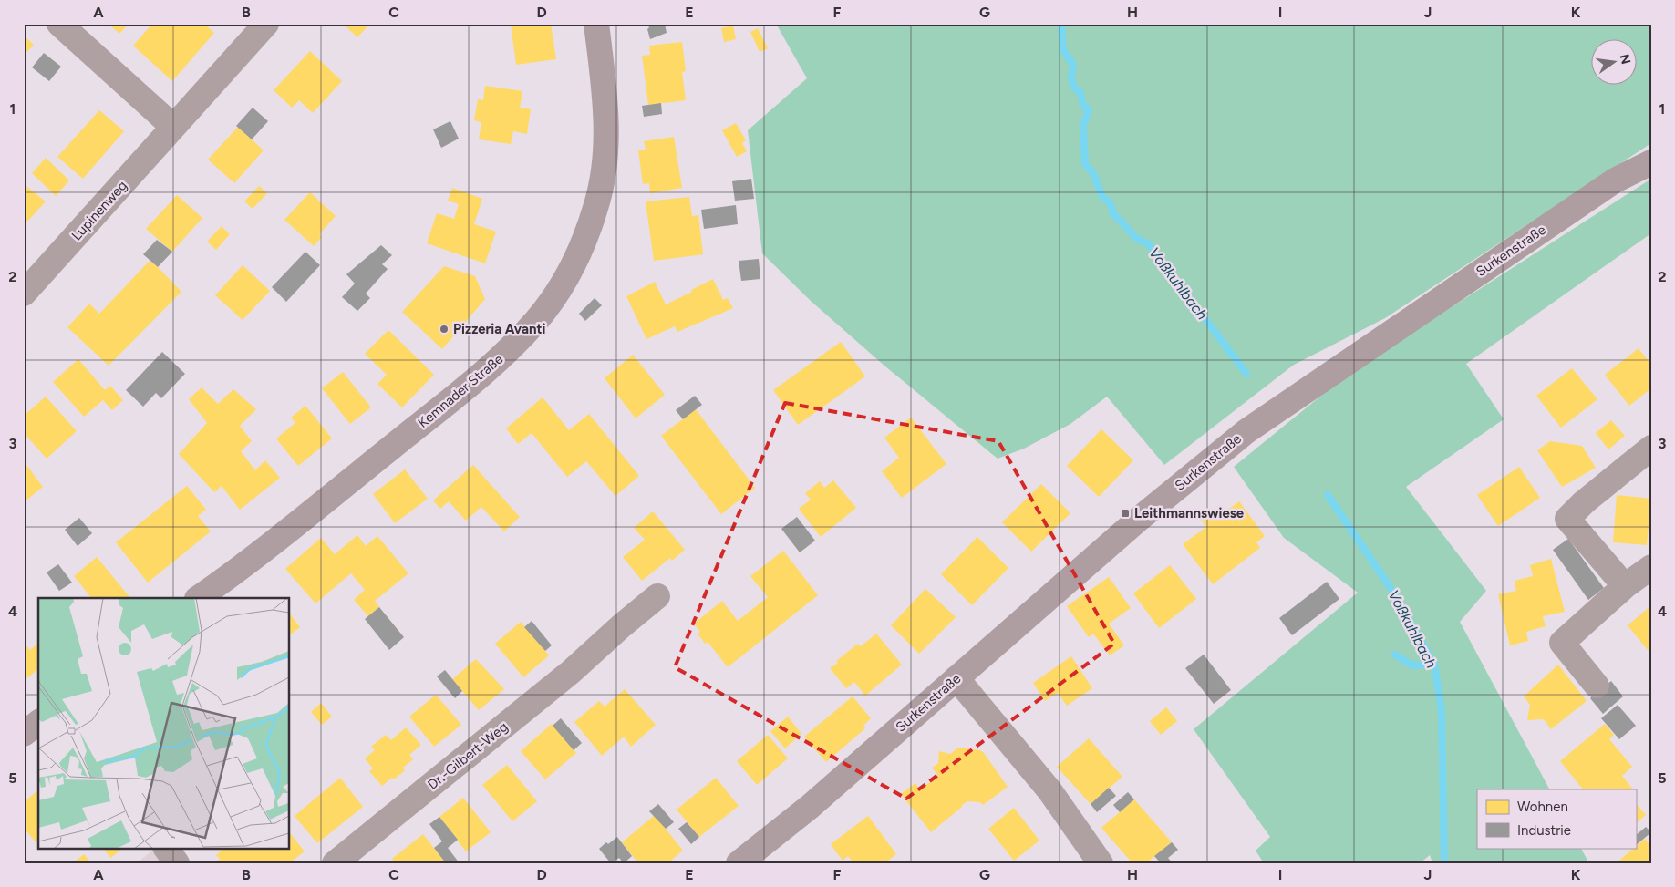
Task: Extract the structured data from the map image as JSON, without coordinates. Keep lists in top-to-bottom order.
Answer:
{
  "streets": {
    "street": [
      "Lupinenweg",
      "Surkenstraße",
      "Kemnader Straße",
      "Dr.-Gilbert-Weg"
    ]
  },
  "water": ["Voßkuhlbach"],
  "places": {
    "other": ["Pizzeria Avanti"],
    "transit": ["Leithmannswiese"]
  },
  "legend": ["Wohnen", "Industrie"],
  "north": "right",
  "grid": {
    "columns": [
      "A",
      "B",
      "C",
      "D",
      "E",
      "F",
      "G",
      "H",
      "I",
      "J",
      "K"
    ],
    "rows": [
      "1",
      "2",
      "3",
      "4",
      "5"
    ]
  }
}
